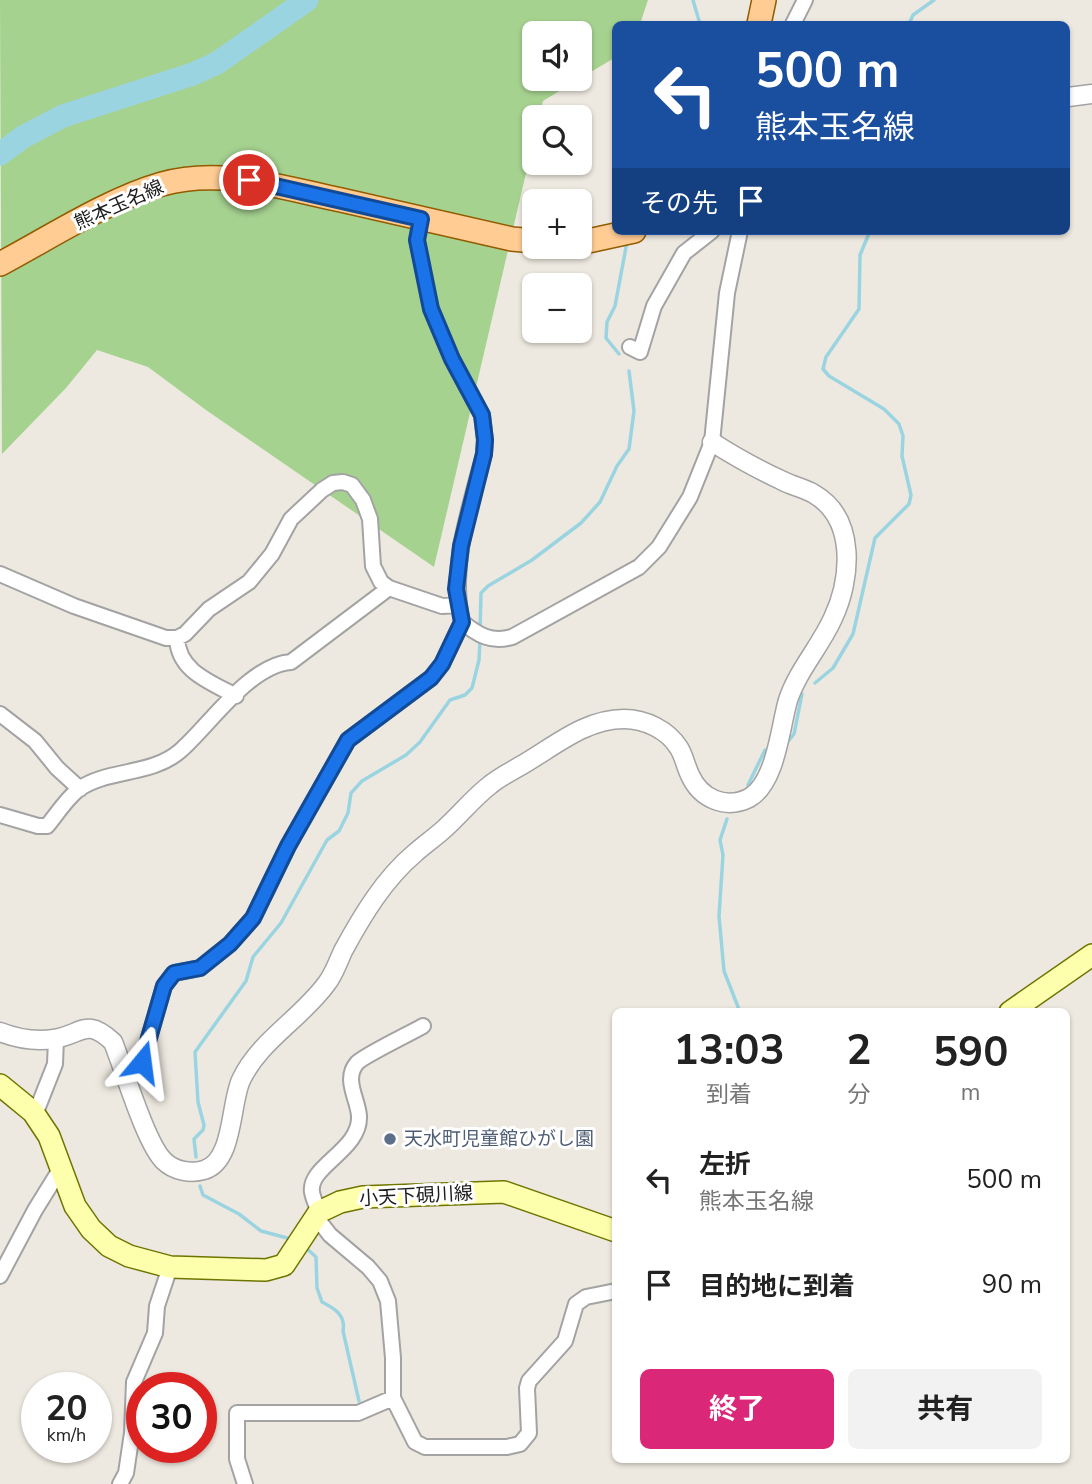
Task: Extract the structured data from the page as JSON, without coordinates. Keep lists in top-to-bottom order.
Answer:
{
  "streets": {
    "main road": ["熊本玉名線", "小天下硯川線"]
  },
  "places": ["天水町児童館ひがし園"],
  "page": {
    "map_buttons": ["+", "−"],
    "turn": ["500 m", "熊本玉名線"],
    "then": "その先",
    "eta": [
      "13:03",
      "到着",
      "2",
      "分",
      "590",
      "m"
    ],
    "list": [
      {
        "name": "左折",
        "note": "熊本玉名線",
        "value": "500 m"
      },
      {
        "name": "目的地に到着",
        "value": "90 m"
      }
    ],
    "buttons": ["終了", "共有"],
    "speed": "20 km/h",
    "limit": "30"
  }
}
